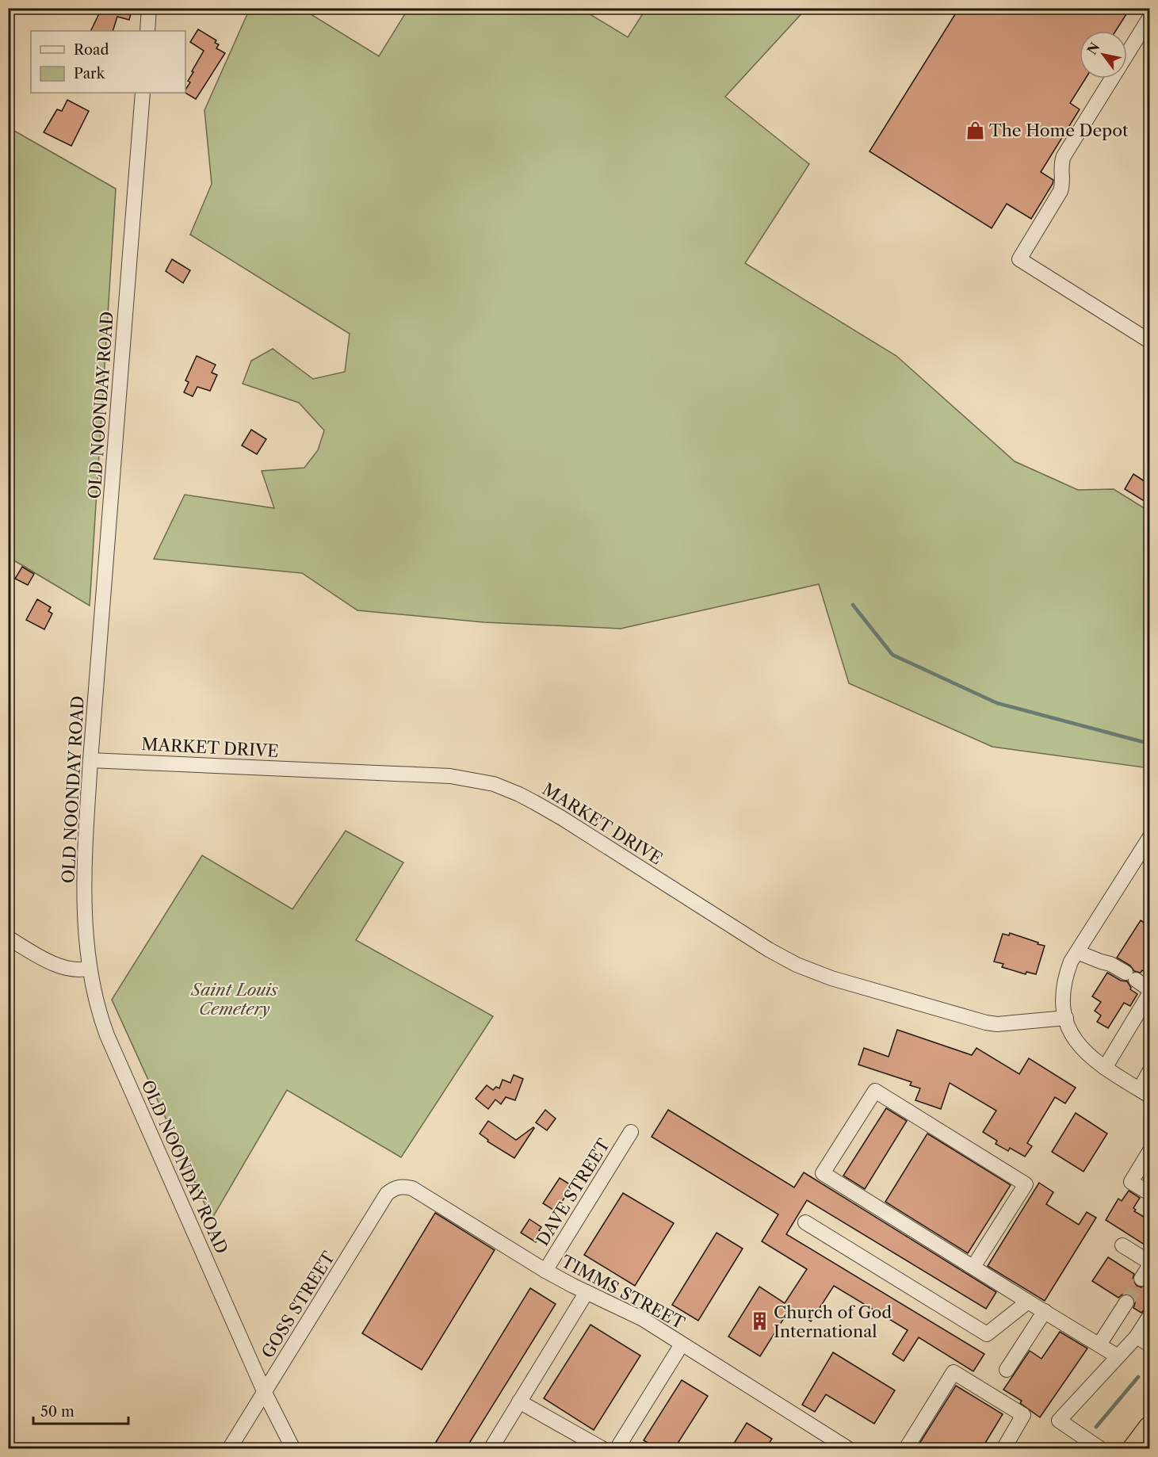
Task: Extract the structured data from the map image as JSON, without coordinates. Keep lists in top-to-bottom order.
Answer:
{
  "streets": {
    "street": [
      "OLD NOONDAY ROAD",
      "MARKET DRIVE",
      "DAVE STREET",
      "TIMMS STREET",
      "GOSS STREET"
    ]
  },
  "crossings": [
    ["OLD NOONDAY ROAD", "MARKET DRIVE"],
    ["OLD NOONDAY ROAD", "GOSS STREET"],
    ["DAVE STREET", "TIMMS STREET"],
    ["TIMMS STREET", "GOSS STREET"]
  ],
  "parks": ["Saint Louis Cemetery"],
  "places": {
    "shop": ["The Home Depot"],
    "building": ["Church of God International"]
  },
  "legend": ["Road", "Park"],
  "scale_bar": "50 m",
  "north": "top left"
}
